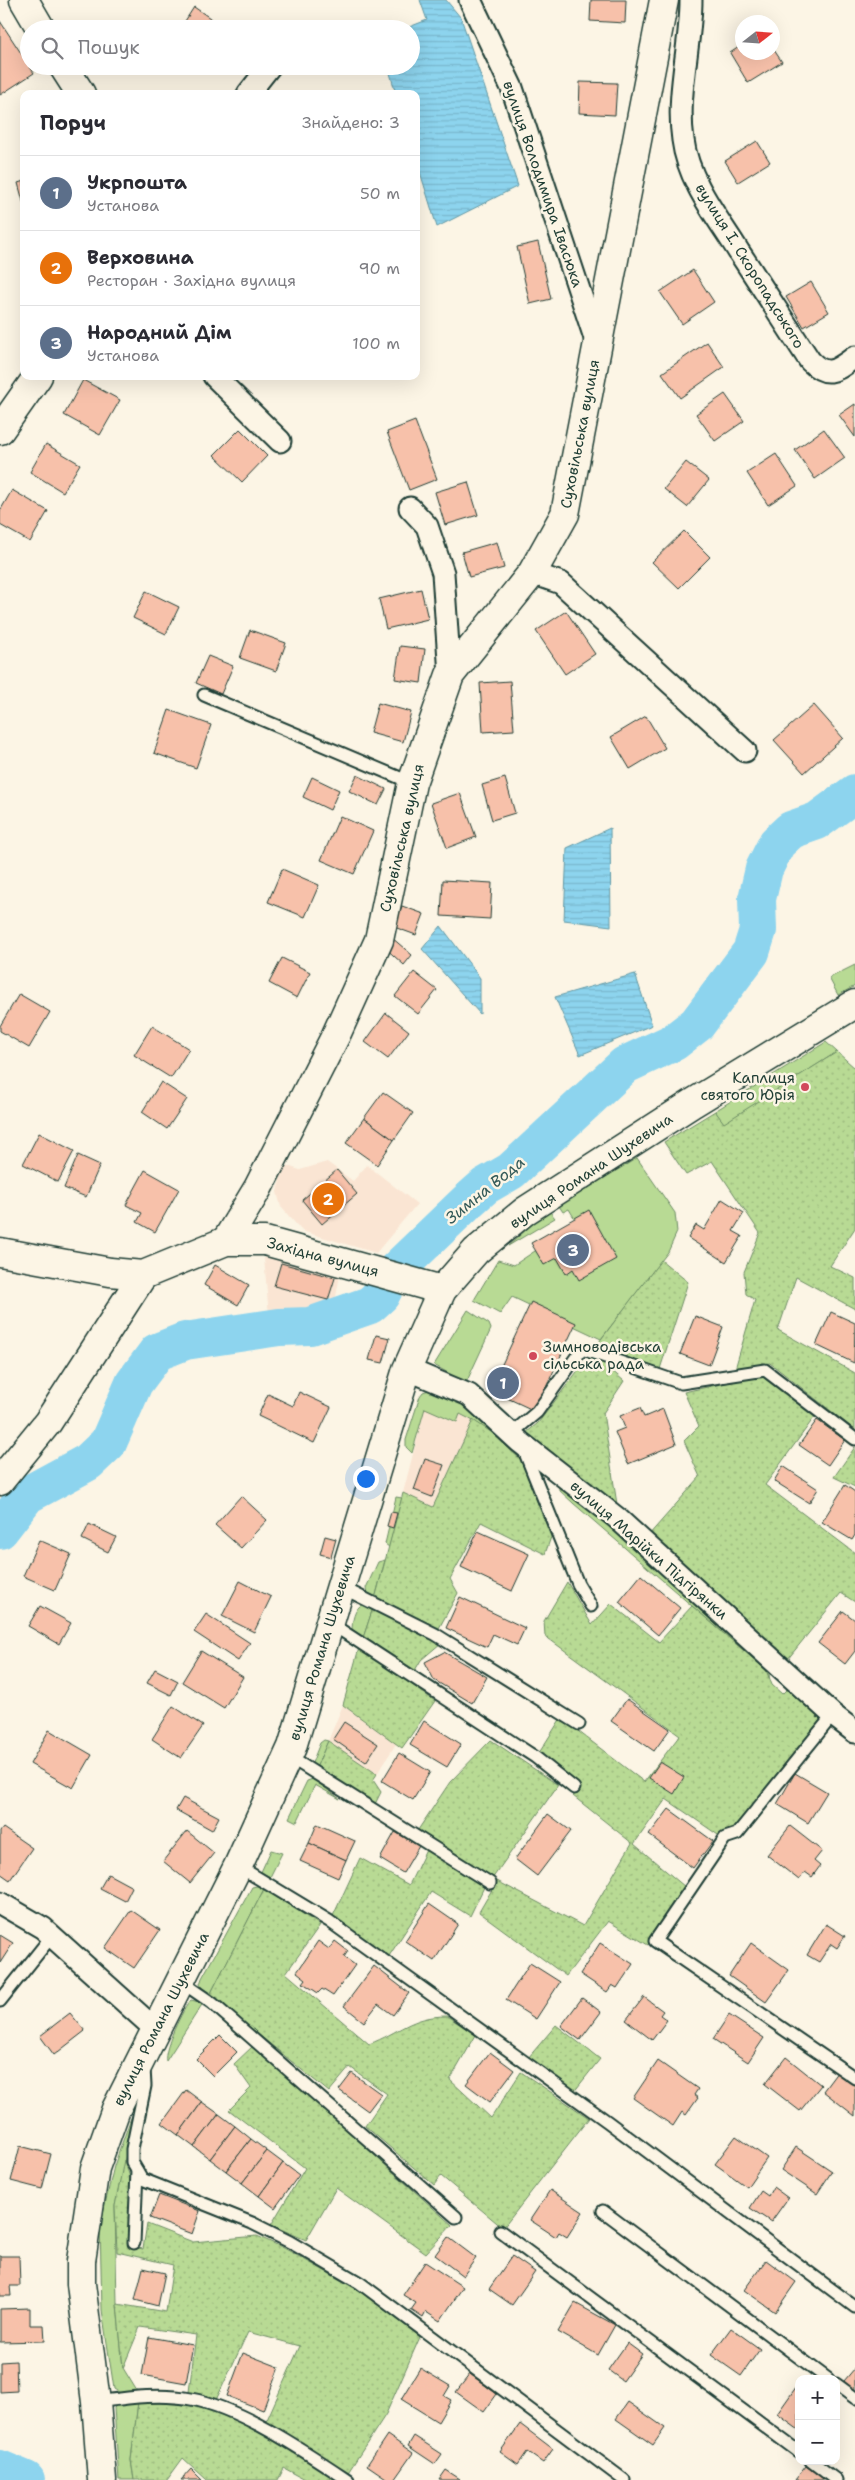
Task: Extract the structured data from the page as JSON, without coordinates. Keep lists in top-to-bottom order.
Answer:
{
  "streets": {
    "street": [
      "вулиця Володимира Івасюка",
      "вулиця І. Скоропадського",
      "Суховільська вулиця",
      "вулиця Романа Шухевича",
      "Західна вулиця",
      "вулиця Марійки Підгірянки"
    ]
  },
  "crossings": [
    ["вулиця Володимира Івасюка", "Суховільська вулиця"],
    ["Суховільська вулиця", "Західна вулиця"],
    ["вулиця Романа Шухевича", "Західна вулиця"],
    ["вулиця Романа Шухевича", "вулиця Марійки Підгірянки"]
  ],
  "water": ["Зимна Вода"],
  "places": ["Каплиця святого Юрія", "Зимноводівська сільська рада"],
  "north": "right",
  "page": {
    "search": "Пошук",
    "heading": ["Поруч", "Знайдено: 3"],
    "list": [
      {
        "mark": "1",
        "name": "Укрпошта",
        "note": "Установа",
        "value": "50 m"
      },
      {
        "mark": "2",
        "name": "Верховина",
        "note": "Ресторан · Західна вулиця",
        "value": "90 m"
      },
      {
        "mark": "3",
        "name": "Народний Дім",
        "note": "Установа",
        "value": "100 m"
      }
    ],
    "pins": ["2", "3", "1"],
    "map_buttons": ["+", "−"]
  }
}
